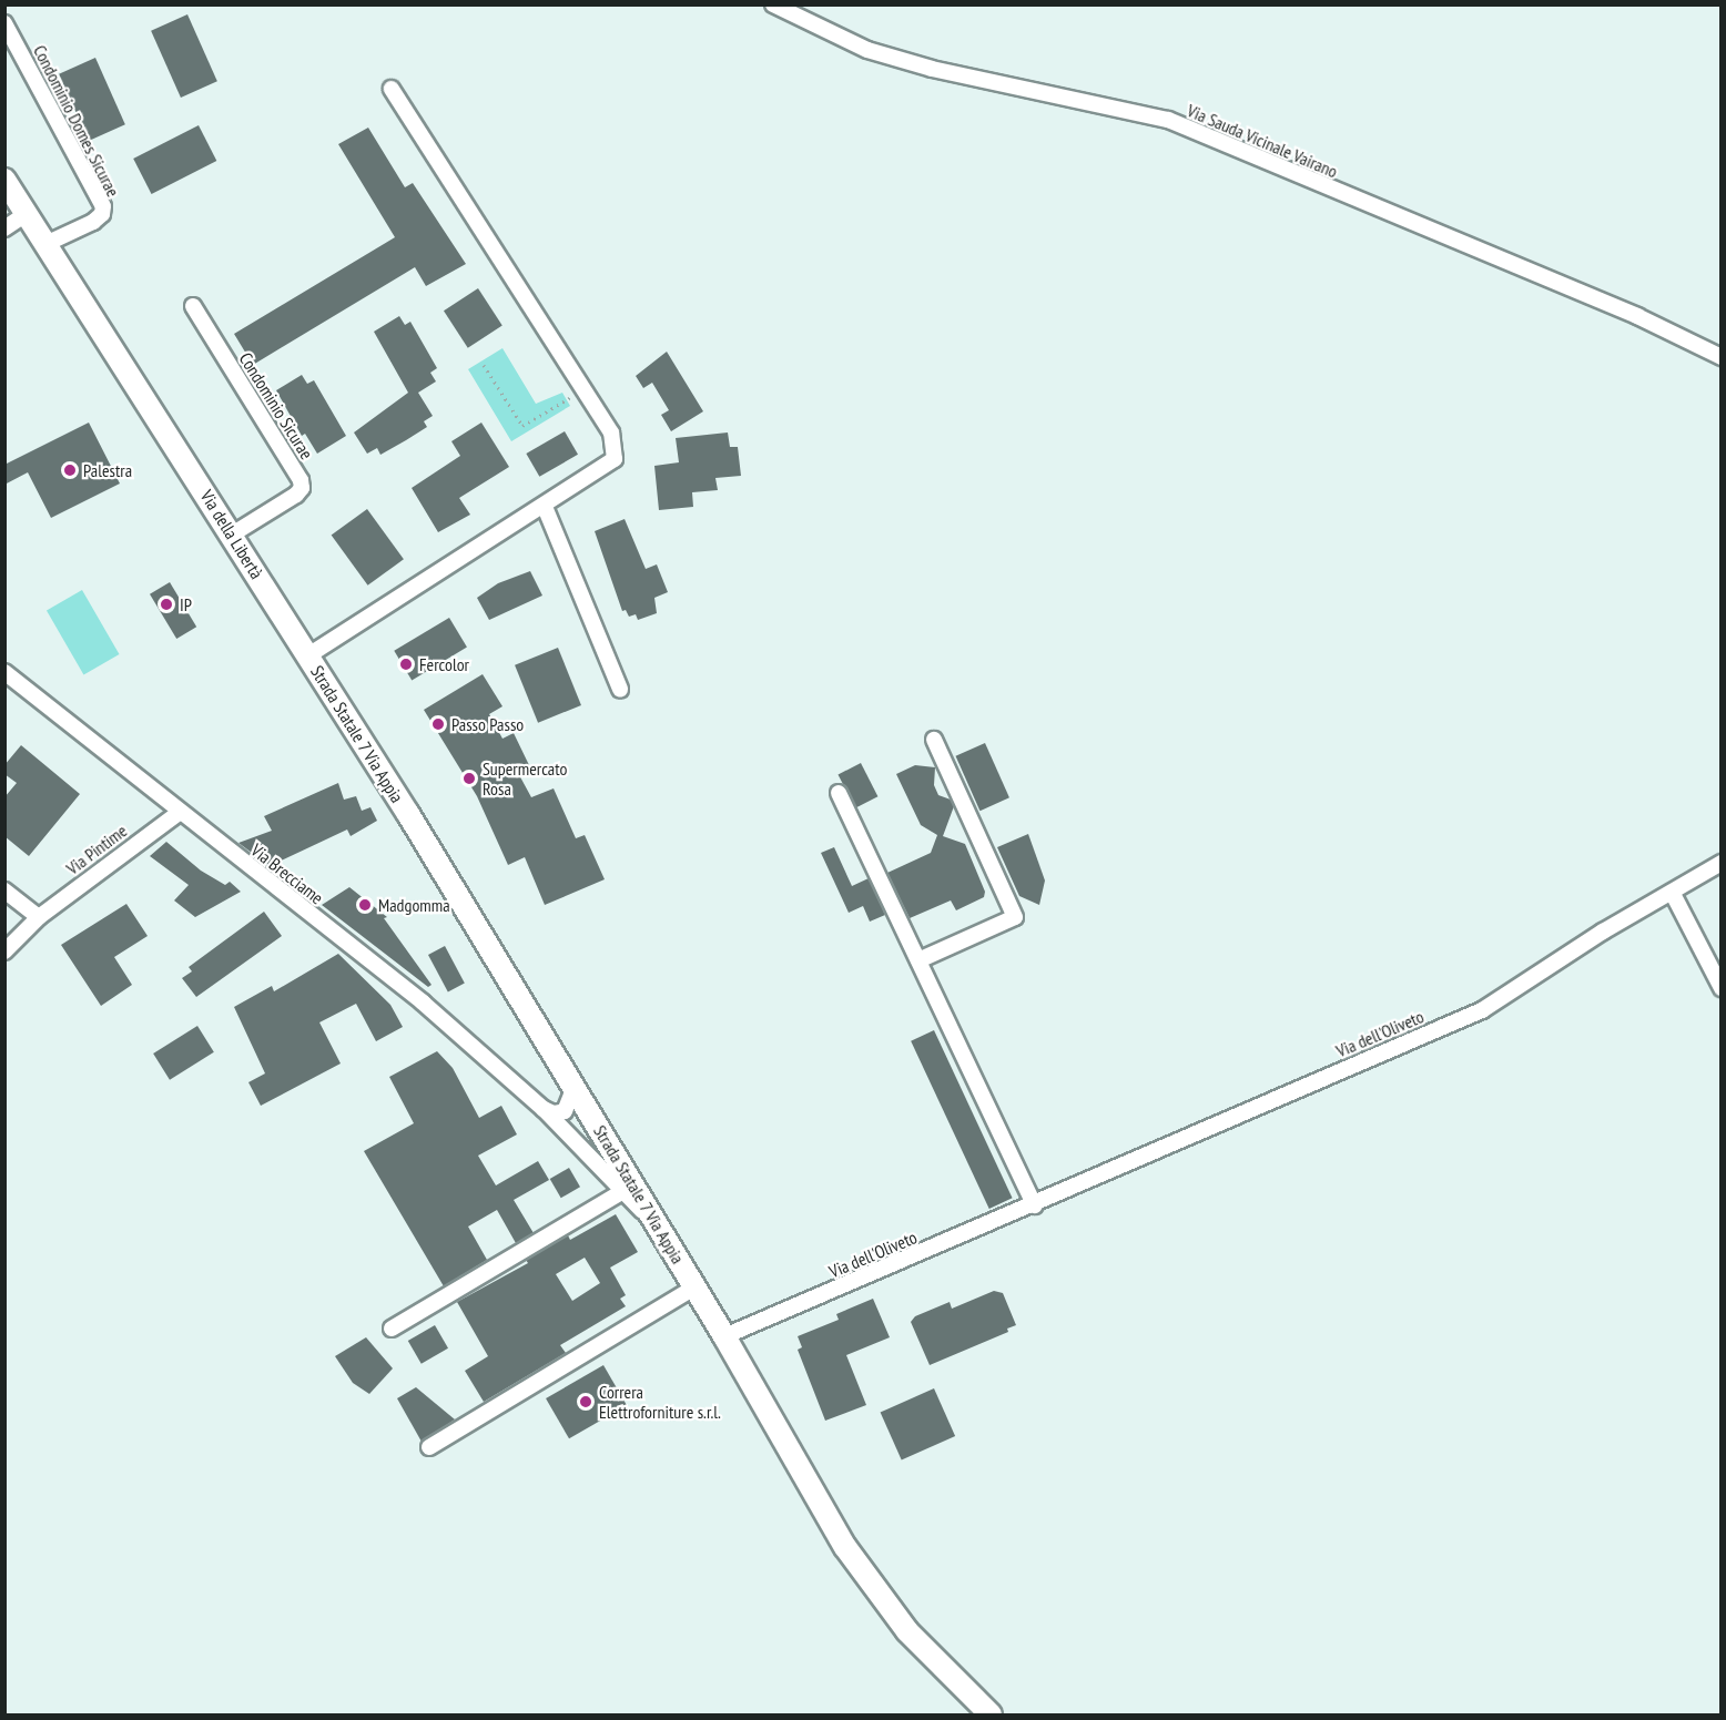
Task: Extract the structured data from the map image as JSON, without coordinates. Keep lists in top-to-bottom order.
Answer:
{
  "streets": {
    "main road": ["Via della Libertà", "Strada Statale 7 Via Appia"],
    "street": [
      "Condominio Domes Sicurae",
      "Via Sauda Vicinale Vairano",
      "Condominio Sicurae",
      "Via Pintime",
      "Via Brecciame",
      "Via dell'Oliveto"
    ]
  },
  "crossings": [
    ["Condominio Domes Sicurae", "Via della Libertà"],
    ["Condominio Sicurae", "Via della Libertà"],
    ["Via della Libertà", "Strada Statale 7 Via Appia"],
    ["Strada Statale 7 Via Appia", "Via Brecciame"],
    ["Strada Statale 7 Via Appia", "Via dell'Oliveto"],
    ["Via Pintime", "Via Brecciame"]
  ],
  "places": [
    "Palestra",
    "IP",
    "Fercolor",
    "Passo Passo",
    "Supermercato Rosa",
    "Madgomma",
    "Correra Elettroforniture s.r.l."
  ]
}
